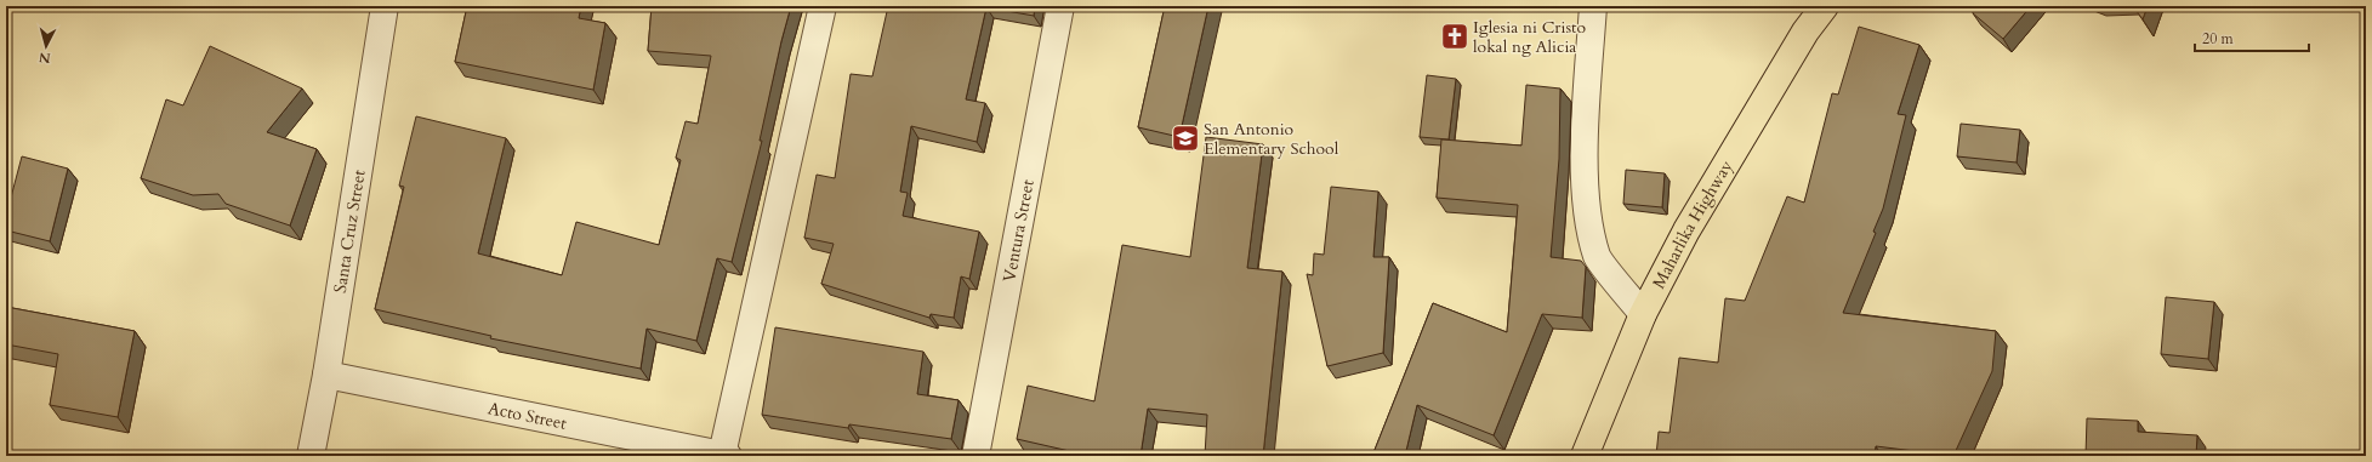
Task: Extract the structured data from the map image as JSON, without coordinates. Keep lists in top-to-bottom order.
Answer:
{
  "streets": {
    "main road": ["Maharlika Highway"],
    "street": ["Ventura Street", "Santa Cruz Street", "Acto Street"]
  },
  "crossings": [
    ["Santa Cruz Street", "Acto Street"]
  ],
  "places": {
    "church": ["Iglesia ni Cristo lokal ng Alicia"],
    "school or university": ["San Antonio Elementary School"]
  },
  "scale_bar": "20 m",
  "north": "bottom"
}
